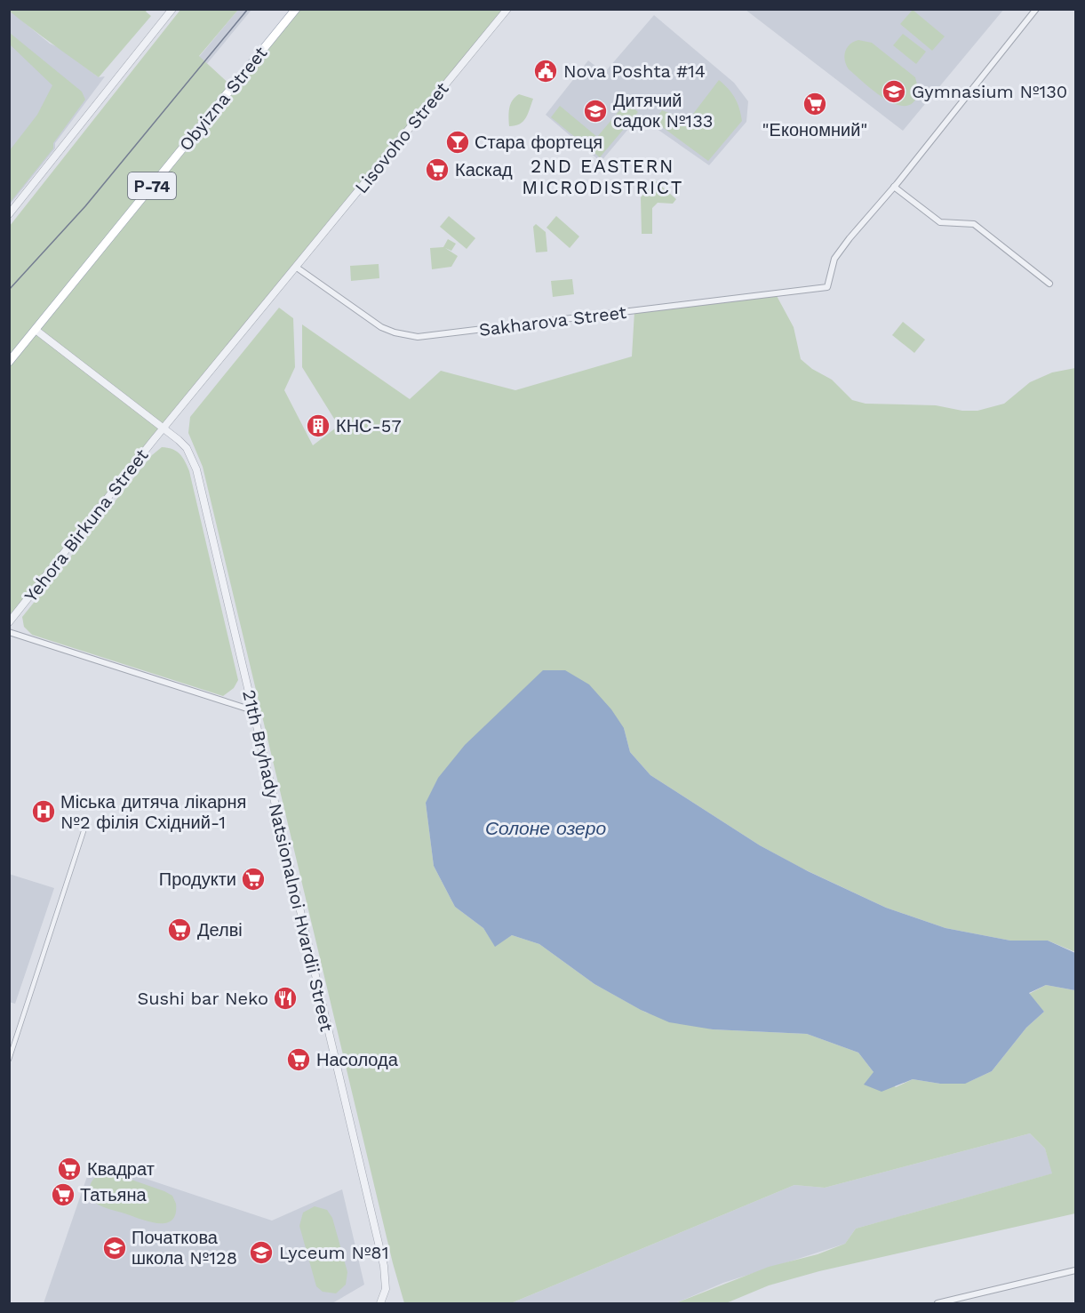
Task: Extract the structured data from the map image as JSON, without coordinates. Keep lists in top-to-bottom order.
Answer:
{
  "streets": {
    "main road": ["Obyizna Street", "Р-74"],
    "street": [
      "Lisovoho Street",
      "Sakharova Street",
      "Yehora Birkuna Street",
      "21th Bryhady Natsionalnoi Hvardii Street"
    ]
  },
  "crossings": [
    ["Obyizna Street", "21th Bryhady Natsionalnoi Hvardii Street"],
    ["Lisovoho Street", "Sakharova Street"],
    ["Lisovoho Street", "Yehora Birkuna Street"],
    ["Lisovoho Street", "21th Bryhady Natsionalnoi Hvardii Street"],
    ["Yehora Birkuna Street", "21th Bryhady Natsionalnoi Hvardii Street"]
  ],
  "districts": ["2ND EASTERN MICRODISTRICT"],
  "water": ["Солоне озеро"],
  "places": {
    "public building": ["Nova Poshta #14"],
    "school or university": [
      "Gymnasium №130",
      "Дитячий садок №133",
      "Початкова школа №128",
      "Lyceum №81"
    ],
    "supermarket": [
      "\"Економний\"",
      "Каскад",
      "Продукти",
      "Делві",
      "Насолода",
      "Квадрат",
      "Татьяна"
    ],
    "bar": ["Стара фортеця"],
    "building": ["КНС-57"],
    "hospital": ["Міська дитяча лікарня №2 філія Східний-1"],
    "restaurant": ["Sushi bar Neko"]
  }
}
